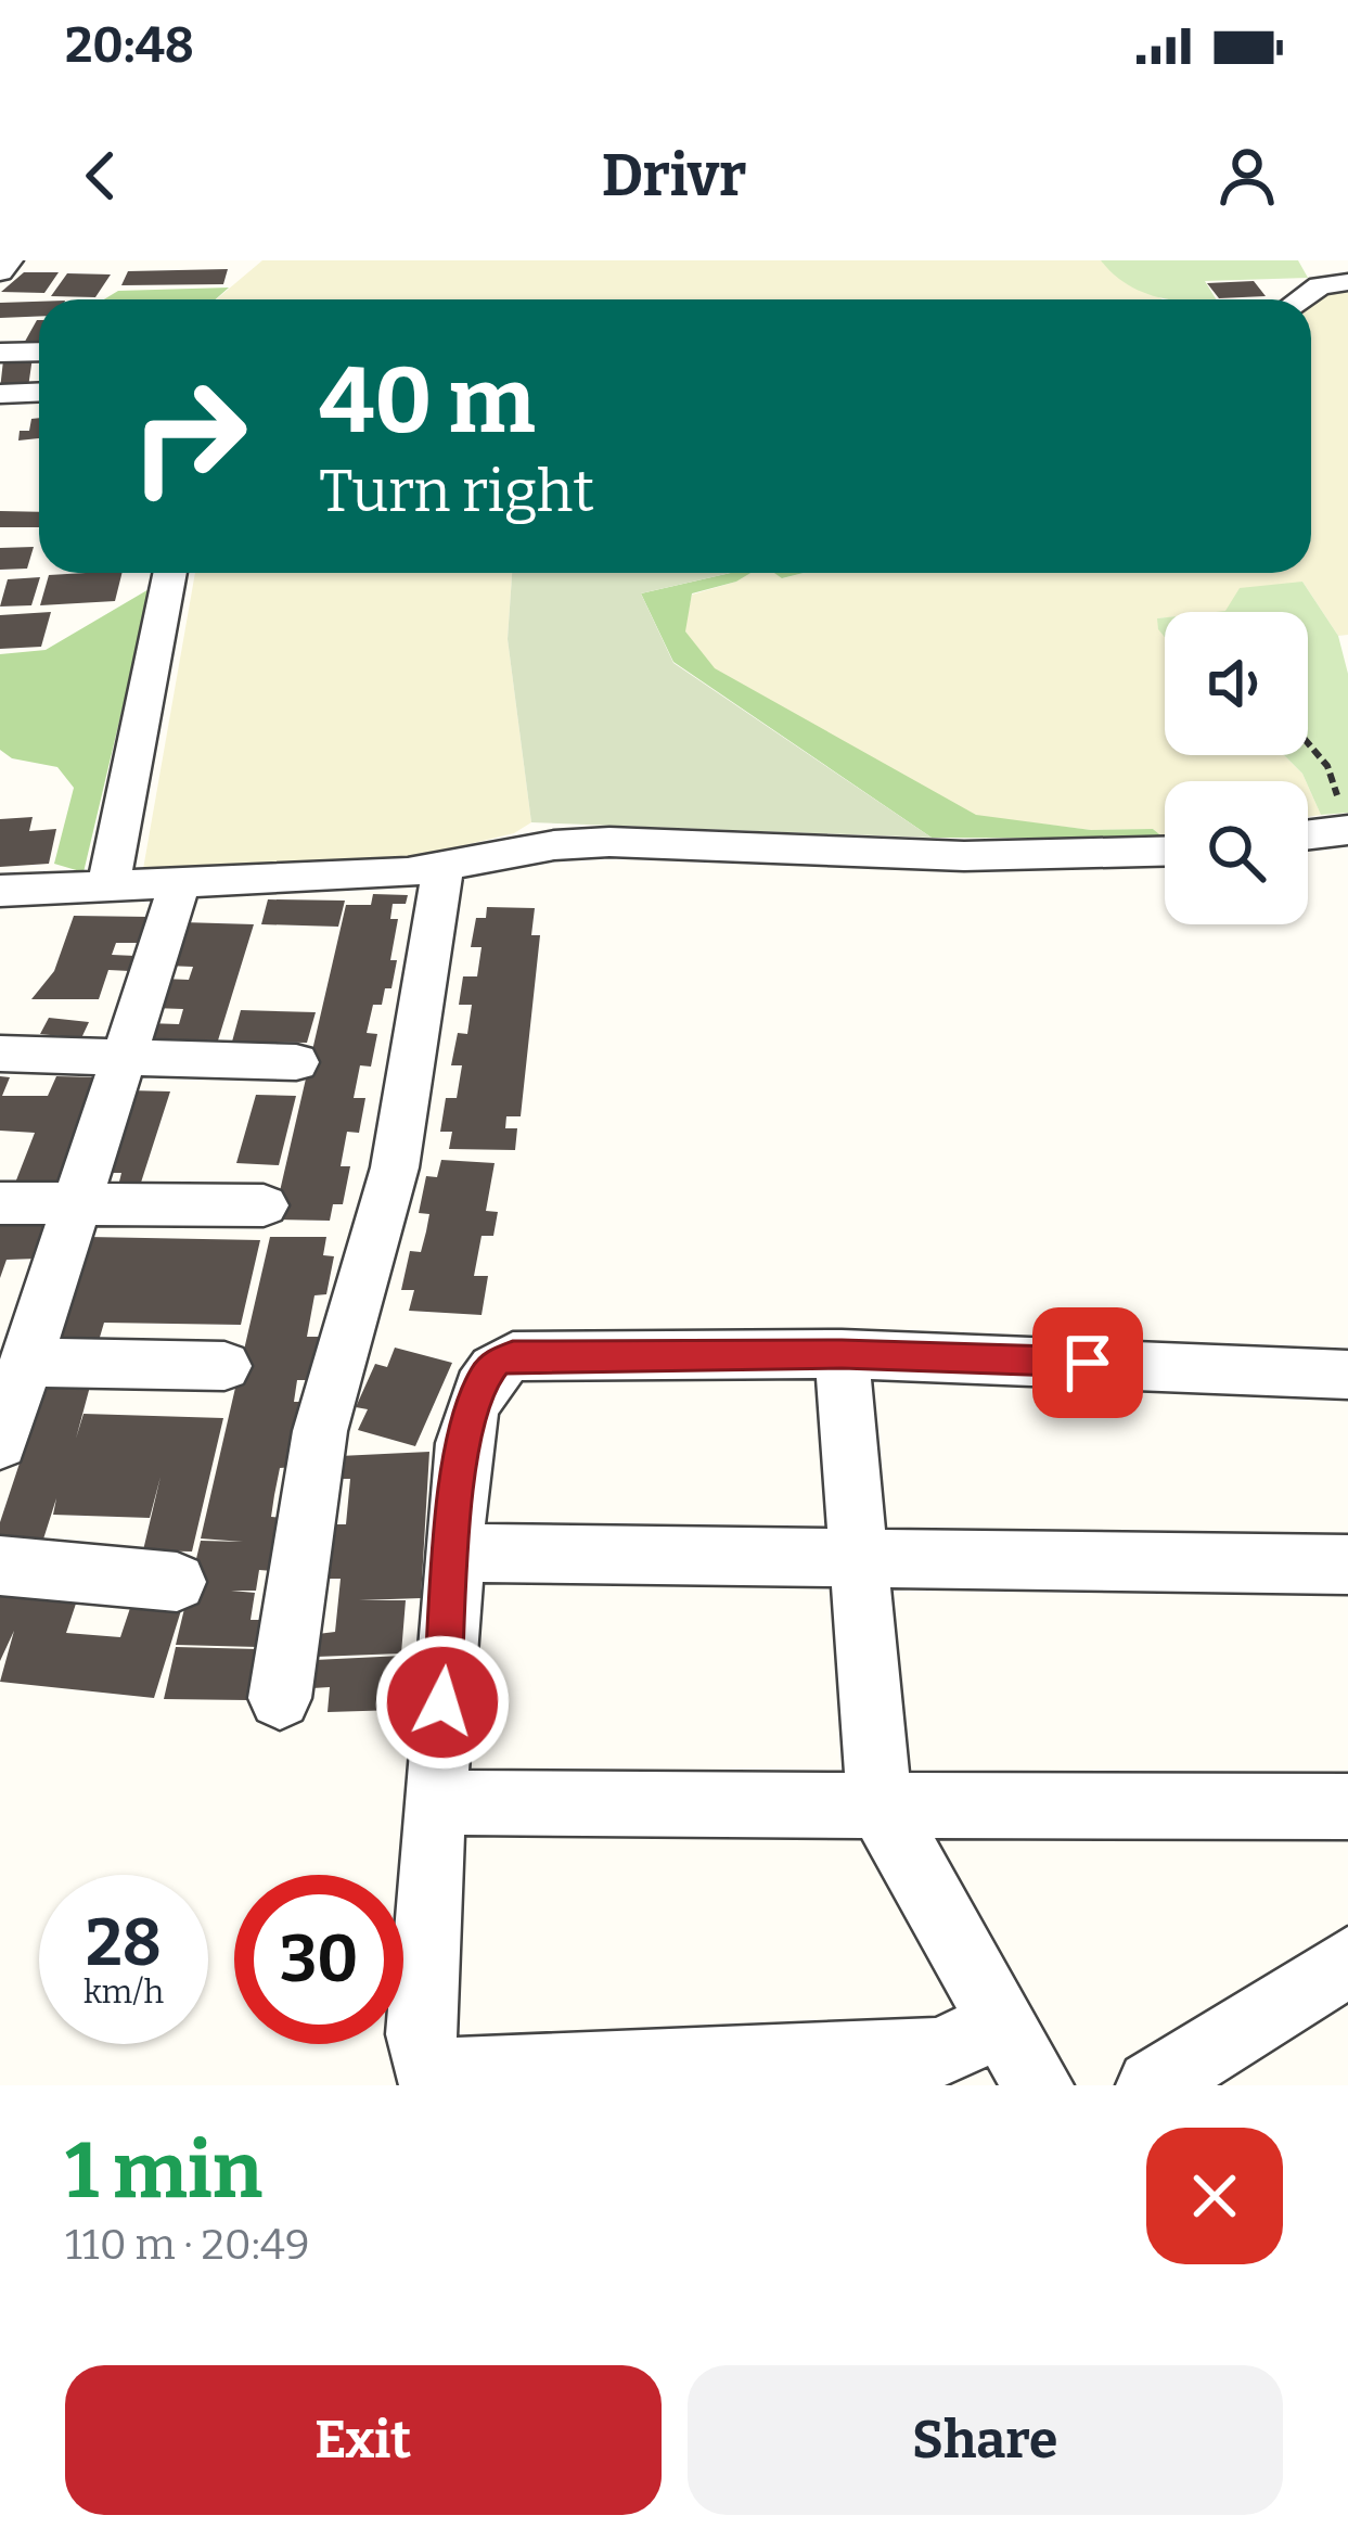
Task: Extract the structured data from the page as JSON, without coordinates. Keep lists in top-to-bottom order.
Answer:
{
  "page": {
    "status": "20:48",
    "header": "Drivr",
    "turn": ["40 m", "Turn right"],
    "speed": "28 km/h",
    "limit": "30",
    "heading": ["1 min", "110 m · 20:49"],
    "buttons": ["Exit", "Share"]
  }
}
